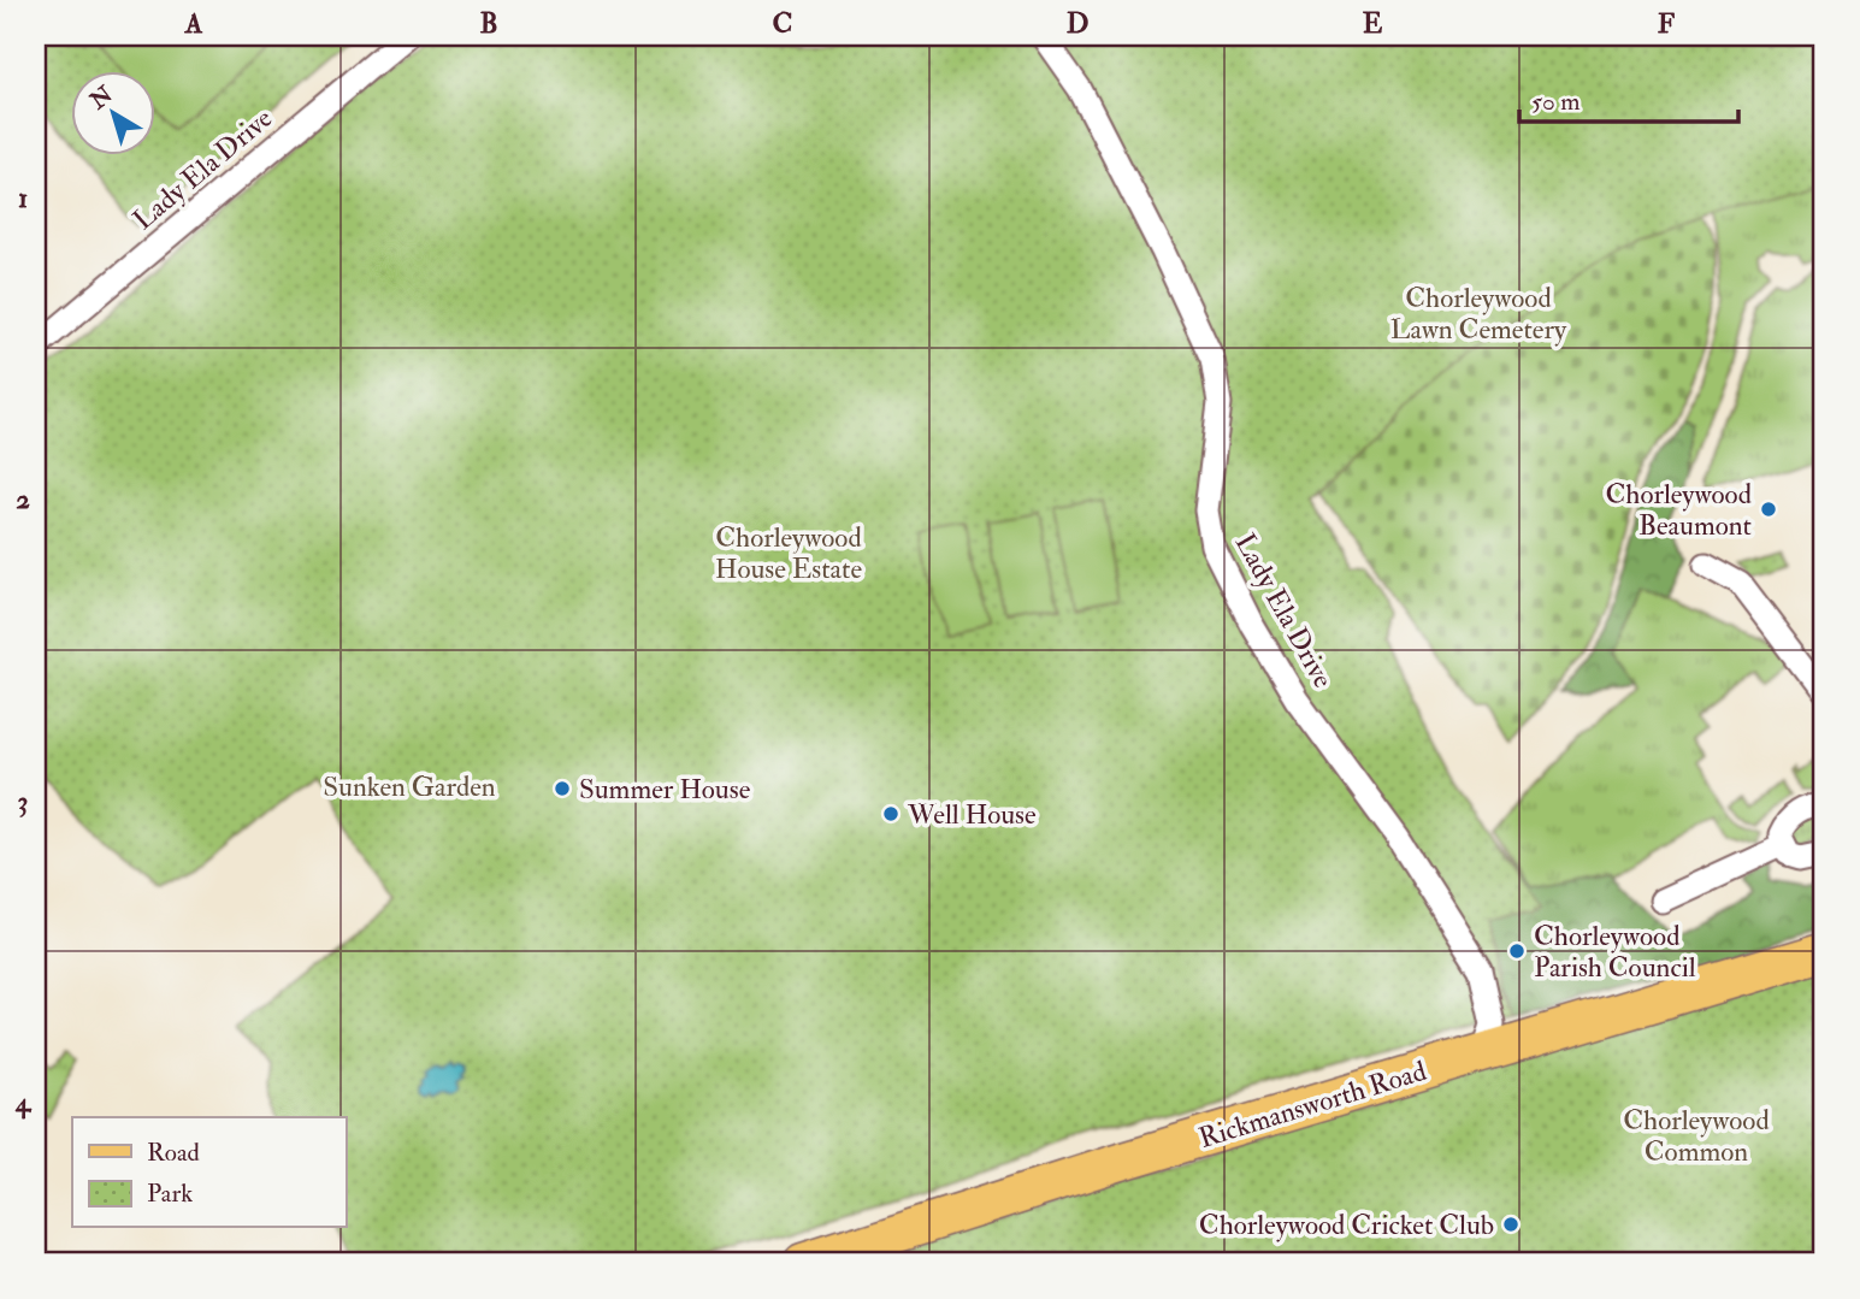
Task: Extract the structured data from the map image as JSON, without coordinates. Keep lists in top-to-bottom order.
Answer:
{
  "streets": {
    "main road": ["Rickmansworth Road"],
    "street": ["Lady Ela Drive"]
  },
  "crossings": [
    ["Lady Ela Drive", "Rickmansworth Road"]
  ],
  "parks": [
    "Chorleywood Lawn Cemetery",
    "Chorleywood House Estate",
    "Sunken Garden",
    "Chorleywood Common"
  ],
  "places": [
    "Chorleywood Beaumont",
    "Summer House",
    "Well House",
    "Chorleywood Parish Council",
    "Chorleywood Cricket Club"
  ],
  "legend": ["Road", "Park"],
  "scale_bar": "50 m",
  "north": "top left",
  "grid": {
    "columns": [
      "A",
      "B",
      "C",
      "D",
      "E",
      "F"
    ],
    "rows": [
      "1",
      "2",
      "3",
      "4"
    ]
  }
}
